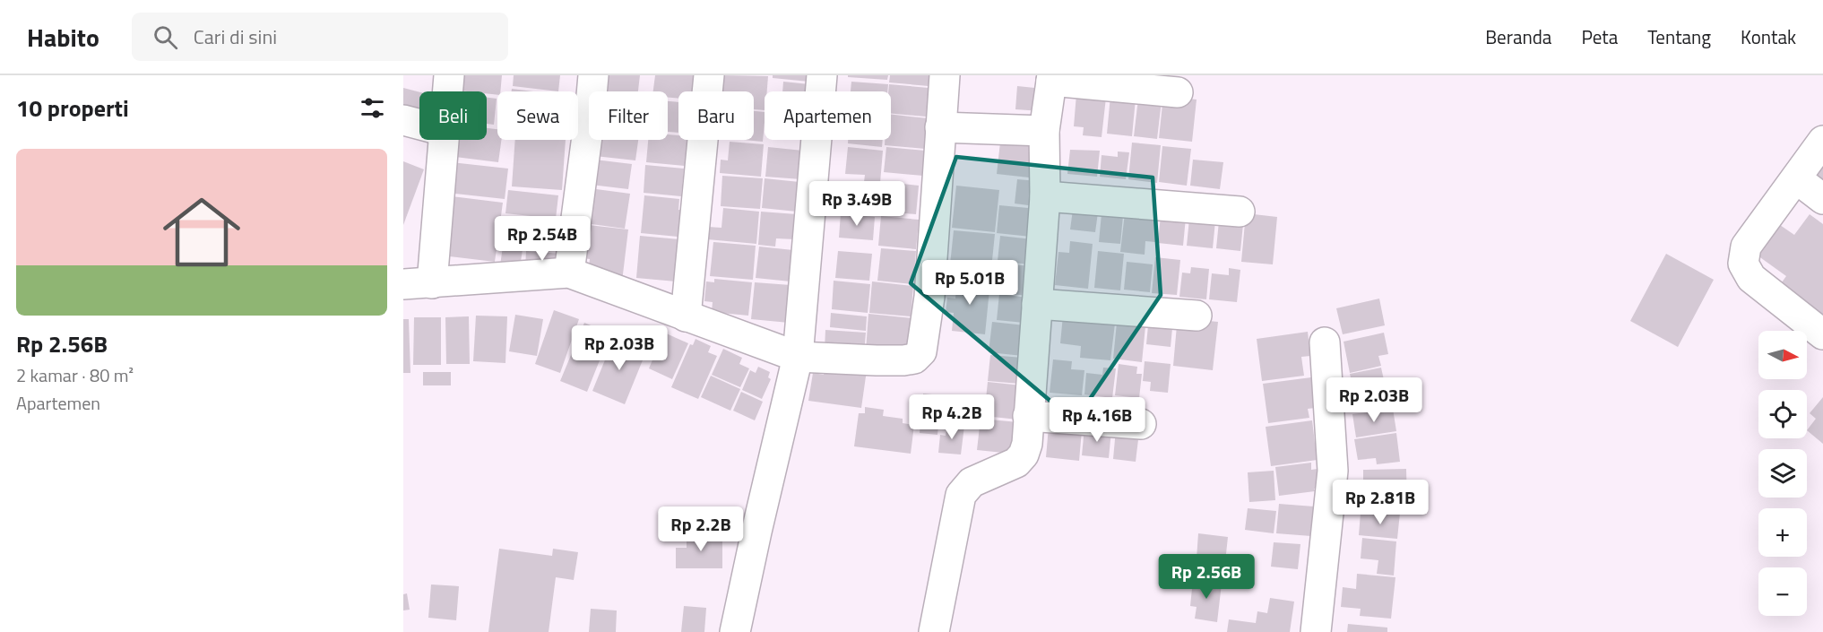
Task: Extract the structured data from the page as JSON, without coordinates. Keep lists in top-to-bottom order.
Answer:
{
  "north": "right",
  "page": {
    "header": "Habito",
    "search": "Cari di sini",
    "nav": [
      "Beranda",
      "Peta",
      "Tentang",
      "Kontak"
    ],
    "heading": "10 properti",
    "chip": [
      "Beli",
      "Sewa",
      "Filter",
      "Baru",
      "Apartemen"
    ],
    "list": [
      {
        "name": "Rp 2.56B",
        "note": "2 kamar · 80 m² · Apartemen"
      }
    ],
    "price": [
      "Rp 3.49B",
      "Rp 2.54B",
      "Rp 5.01B",
      "Rp 2.03B",
      "Rp 2.03B",
      "Rp 4.2B",
      "Rp 4.16B",
      "Rp 2.81B",
      "Rp 2.2B",
      "Rp 2.56B"
    ],
    "map_buttons": ["+", "−"]
  }
}
